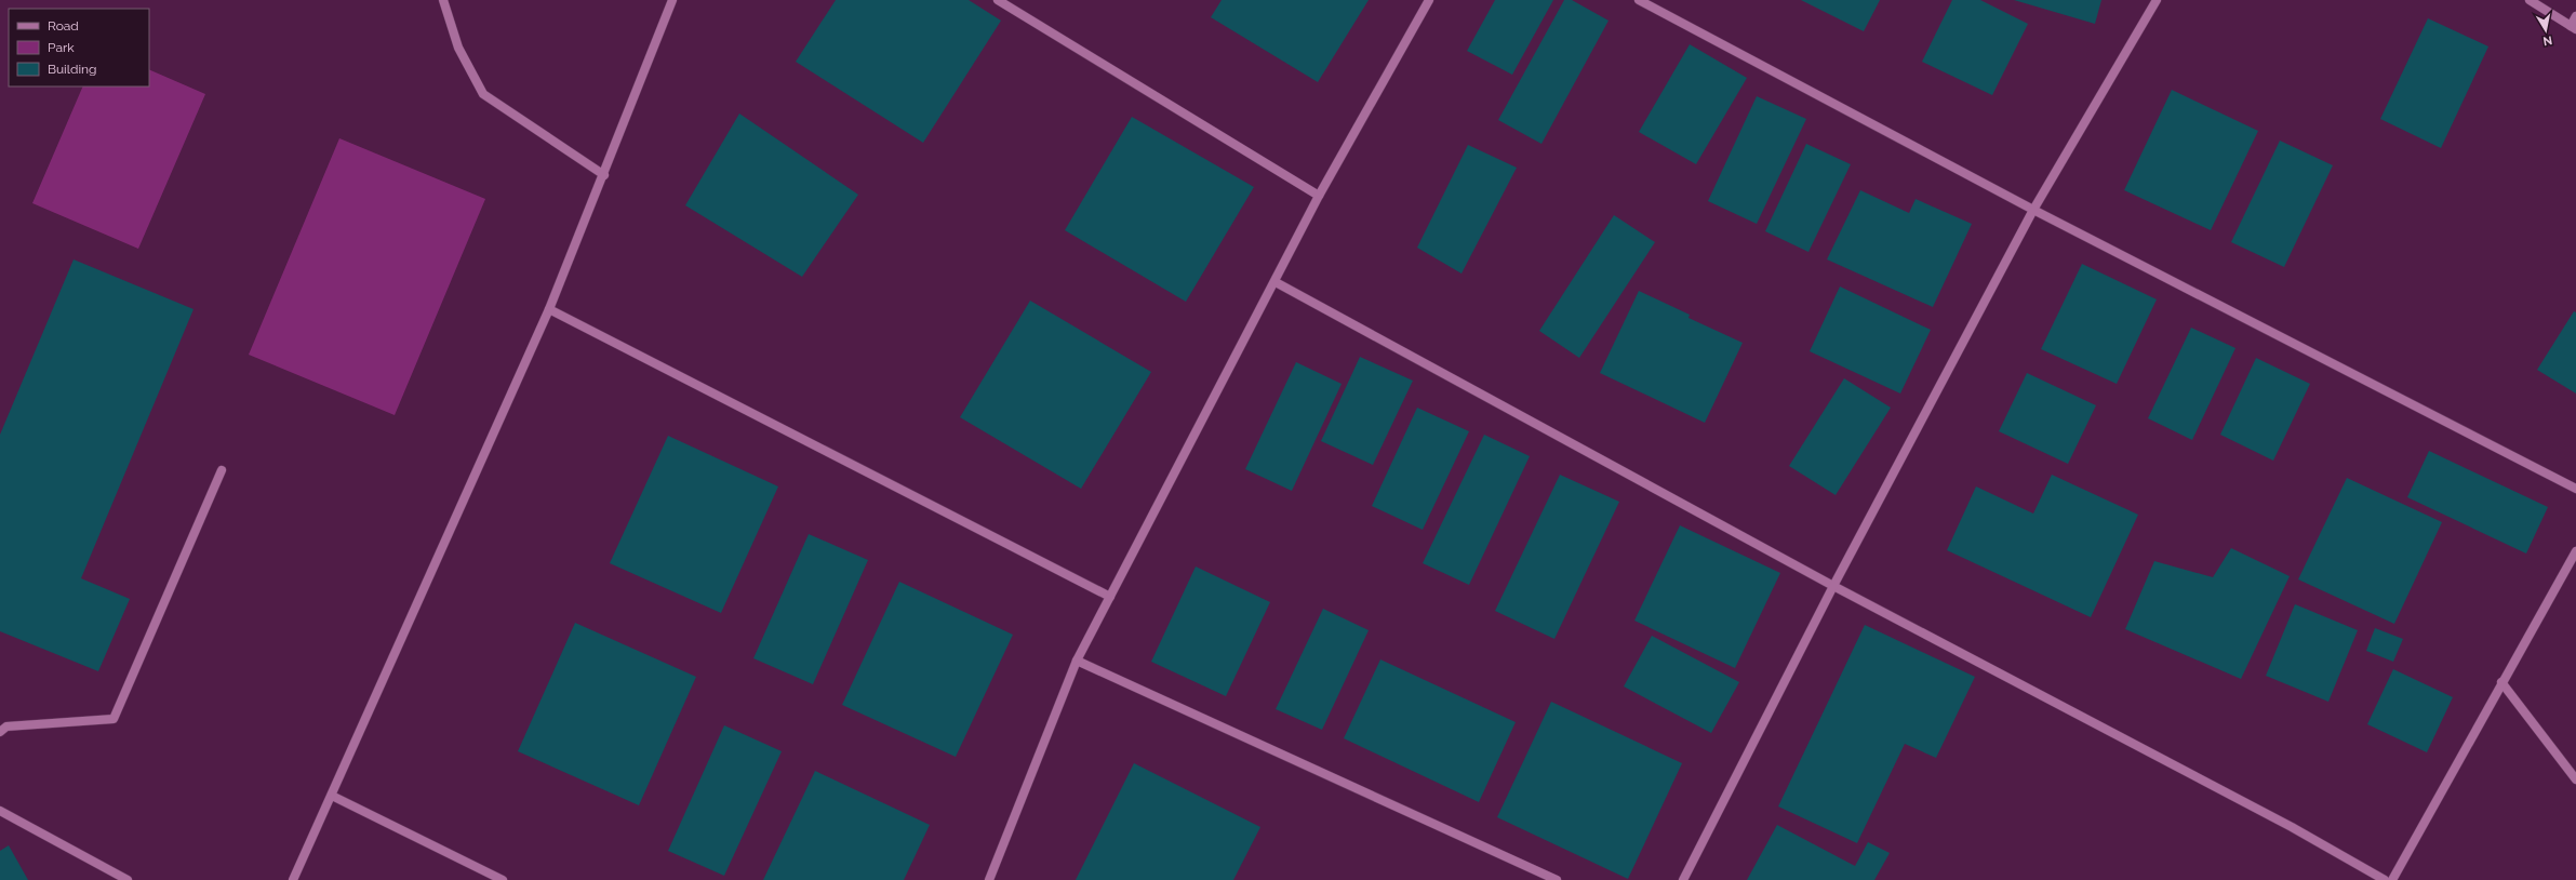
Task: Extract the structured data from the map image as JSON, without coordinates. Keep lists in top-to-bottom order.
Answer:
{
  "legend": ["Road", "Park", "Building"],
  "north": "bottom"
}
